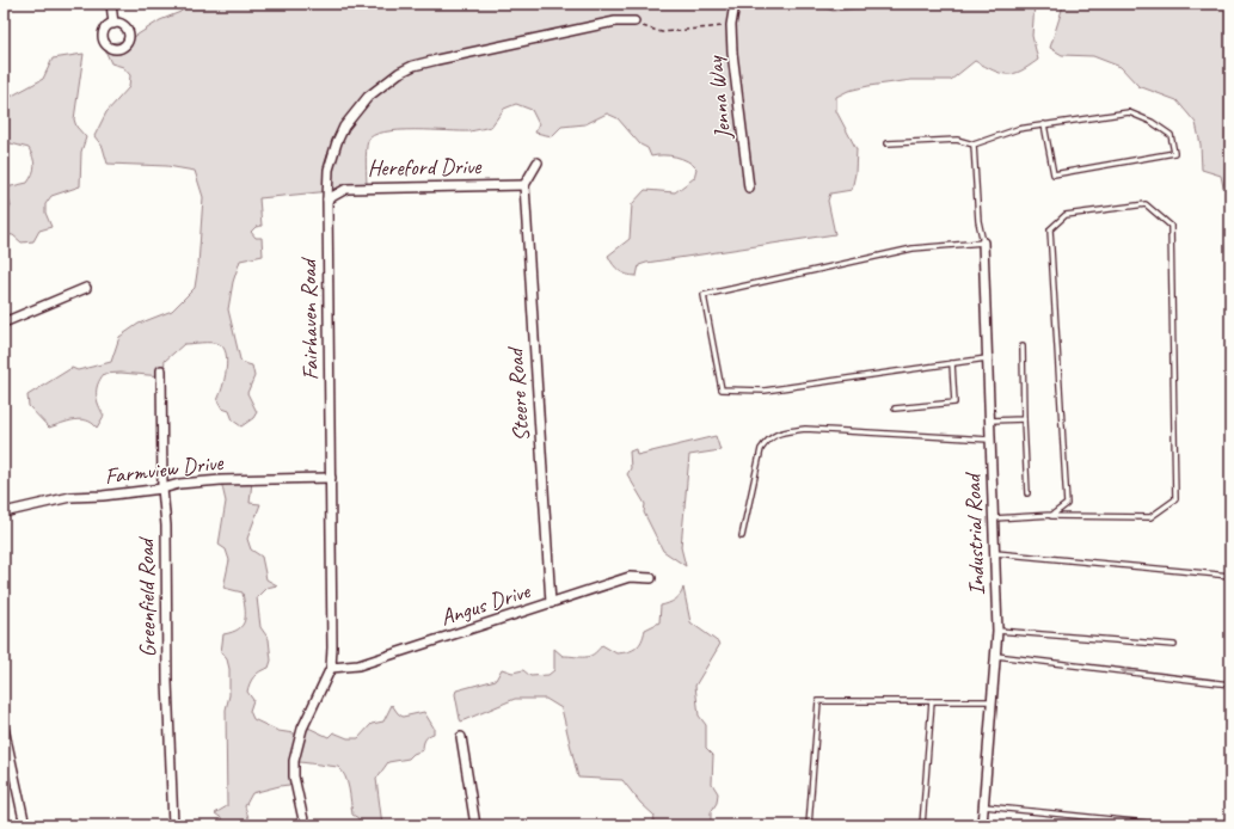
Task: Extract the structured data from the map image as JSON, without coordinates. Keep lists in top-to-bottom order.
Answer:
{
  "streets": {
    "street": [
      "Jenna Way",
      "Hereford Drive",
      "Fairhaven Road",
      "Steere Road",
      "Farmview Drive",
      "Industrial Road",
      "Greenfield Road",
      "Angus Drive"
    ]
  },
  "crossings": [
    ["Hereford Drive", "Fairhaven Road"],
    ["Hereford Drive", "Steere Road"],
    ["Fairhaven Road", "Farmview Drive"],
    ["Fairhaven Road", "Angus Drive"],
    ["Steere Road", "Angus Drive"],
    ["Farmview Drive", "Greenfield Road"]
  ]
}
